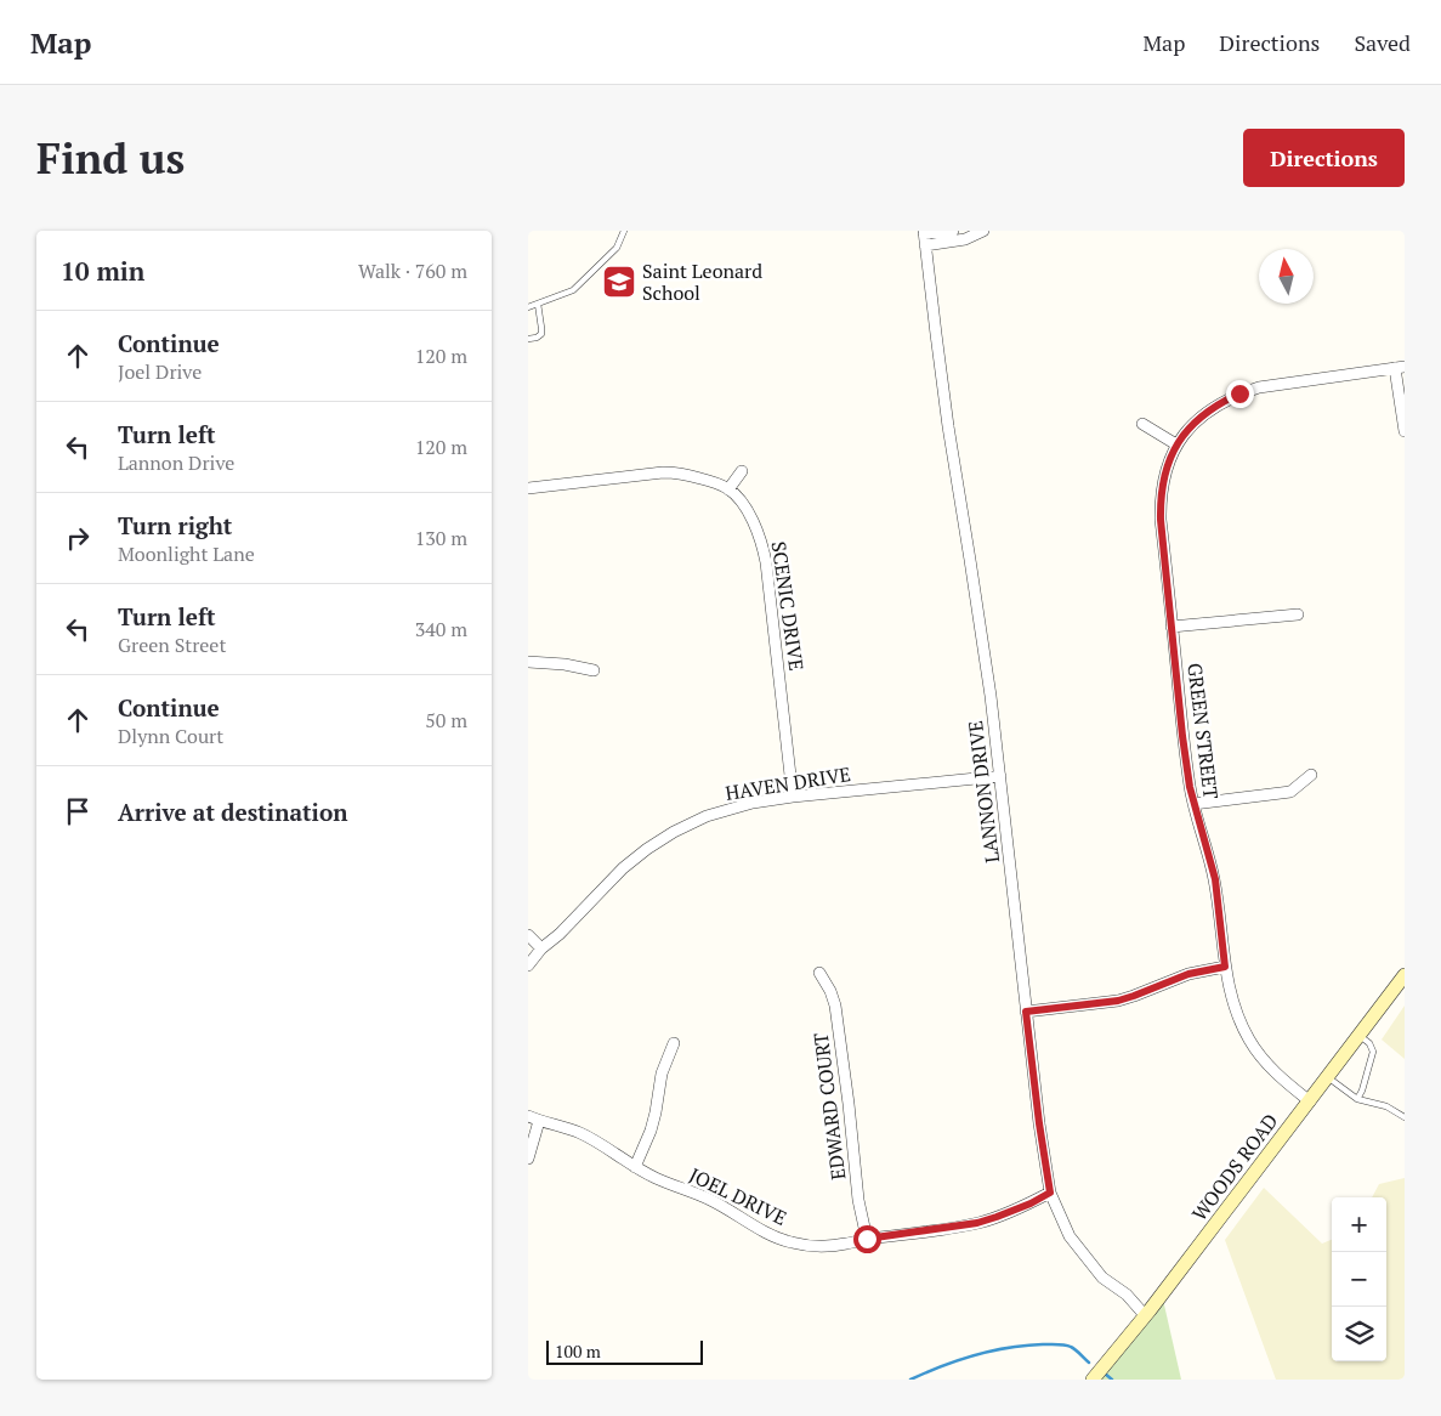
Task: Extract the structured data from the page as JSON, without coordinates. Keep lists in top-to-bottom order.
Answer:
{
  "streets": {
    "street": [
      "SCENIC DRIVE",
      "GREEN STREET",
      "HAVEN DRIVE",
      "LANNON DRIVE",
      "EDWARD COURT",
      "WOODS ROAD",
      "JOEL DRIVE"
    ]
  },
  "crossings": [
    ["SCENIC DRIVE", "HAVEN DRIVE"],
    ["GREEN STREET", "WOODS ROAD"],
    ["HAVEN DRIVE", "LANNON DRIVE"],
    ["LANNON DRIVE", "WOODS ROAD"],
    ["LANNON DRIVE", "JOEL DRIVE"],
    ["EDWARD COURT", "JOEL DRIVE"]
  ],
  "places": {
    "school or university": ["Saint Leonard School"]
  },
  "scale_bar": "100 m",
  "north": "top",
  "page": {
    "header": "Map",
    "nav": ["Map", "Directions", "Saved"],
    "buttons": "Directions",
    "title": "Find us",
    "heading": ["10 min", "Walk · 760 m"],
    "list": [
      ["Continue", "Joel Drive", "120 m"],
      ["Turn left", "Lannon Drive", "120 m"],
      ["Turn right", "Moonlight Lane", "130 m"],
      ["Turn left", "Green Street", "340 m"],
      ["Continue", "Dlynn Court", "50 m"],
      "Arrive at destination"
    ],
    "map_buttons": ["+", "−"],
    "scale": "100 m"
  }
}
